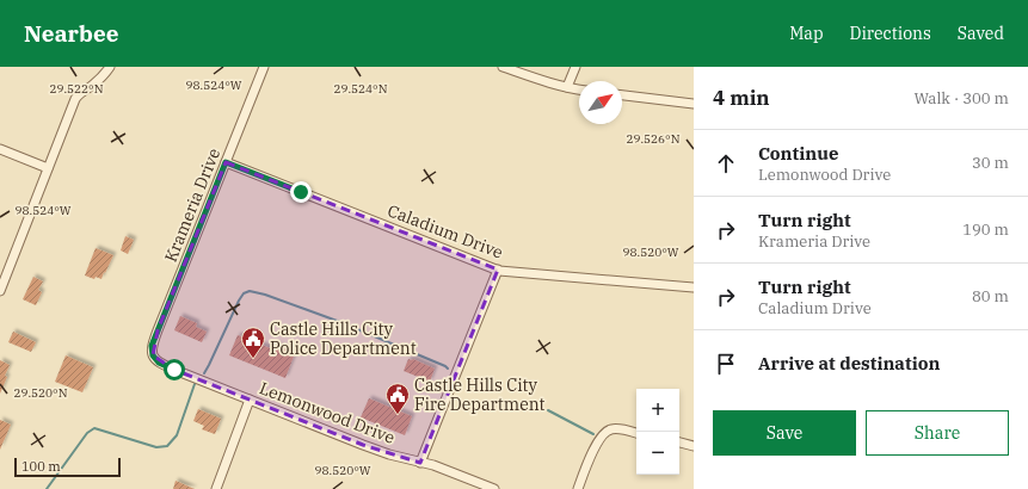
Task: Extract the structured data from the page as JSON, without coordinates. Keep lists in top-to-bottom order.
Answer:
{
  "streets": {
    "street": ["Krameria Drive", "Caladium Drive", "Lemonwood Drive"]
  },
  "crossings": [
    ["Krameria Drive", "Caladium Drive"],
    ["Krameria Drive", "Lemonwood Drive"]
  ],
  "places": {
    "public building": ["Castle Hills City Police Department", "Castle Hills City Fire Department"]
  },
  "scale_bar": "100 m",
  "north": "top right",
  "page": {
    "header": "Nearbee",
    "nav": ["Map", "Directions", "Saved"],
    "heading": ["4 min", "Walk · 300 m"],
    "list": [
      ["Continue", "Lemonwood Drive", "30 m"],
      ["Turn right", "Krameria Drive", "190 m"],
      ["Turn right", "Caladium Drive", "80 m"],
      "Arrive at destination"
    ],
    "map_buttons": ["+", "−"],
    "buttons": ["Save", "Share"],
    "scale": "100 m"
  },
  "coordinates": [
    "98.524°W",
    "29.524°N",
    "29.522°N",
    "29.526°N",
    "98.520°W",
    "29.520°N"
  ]
}
